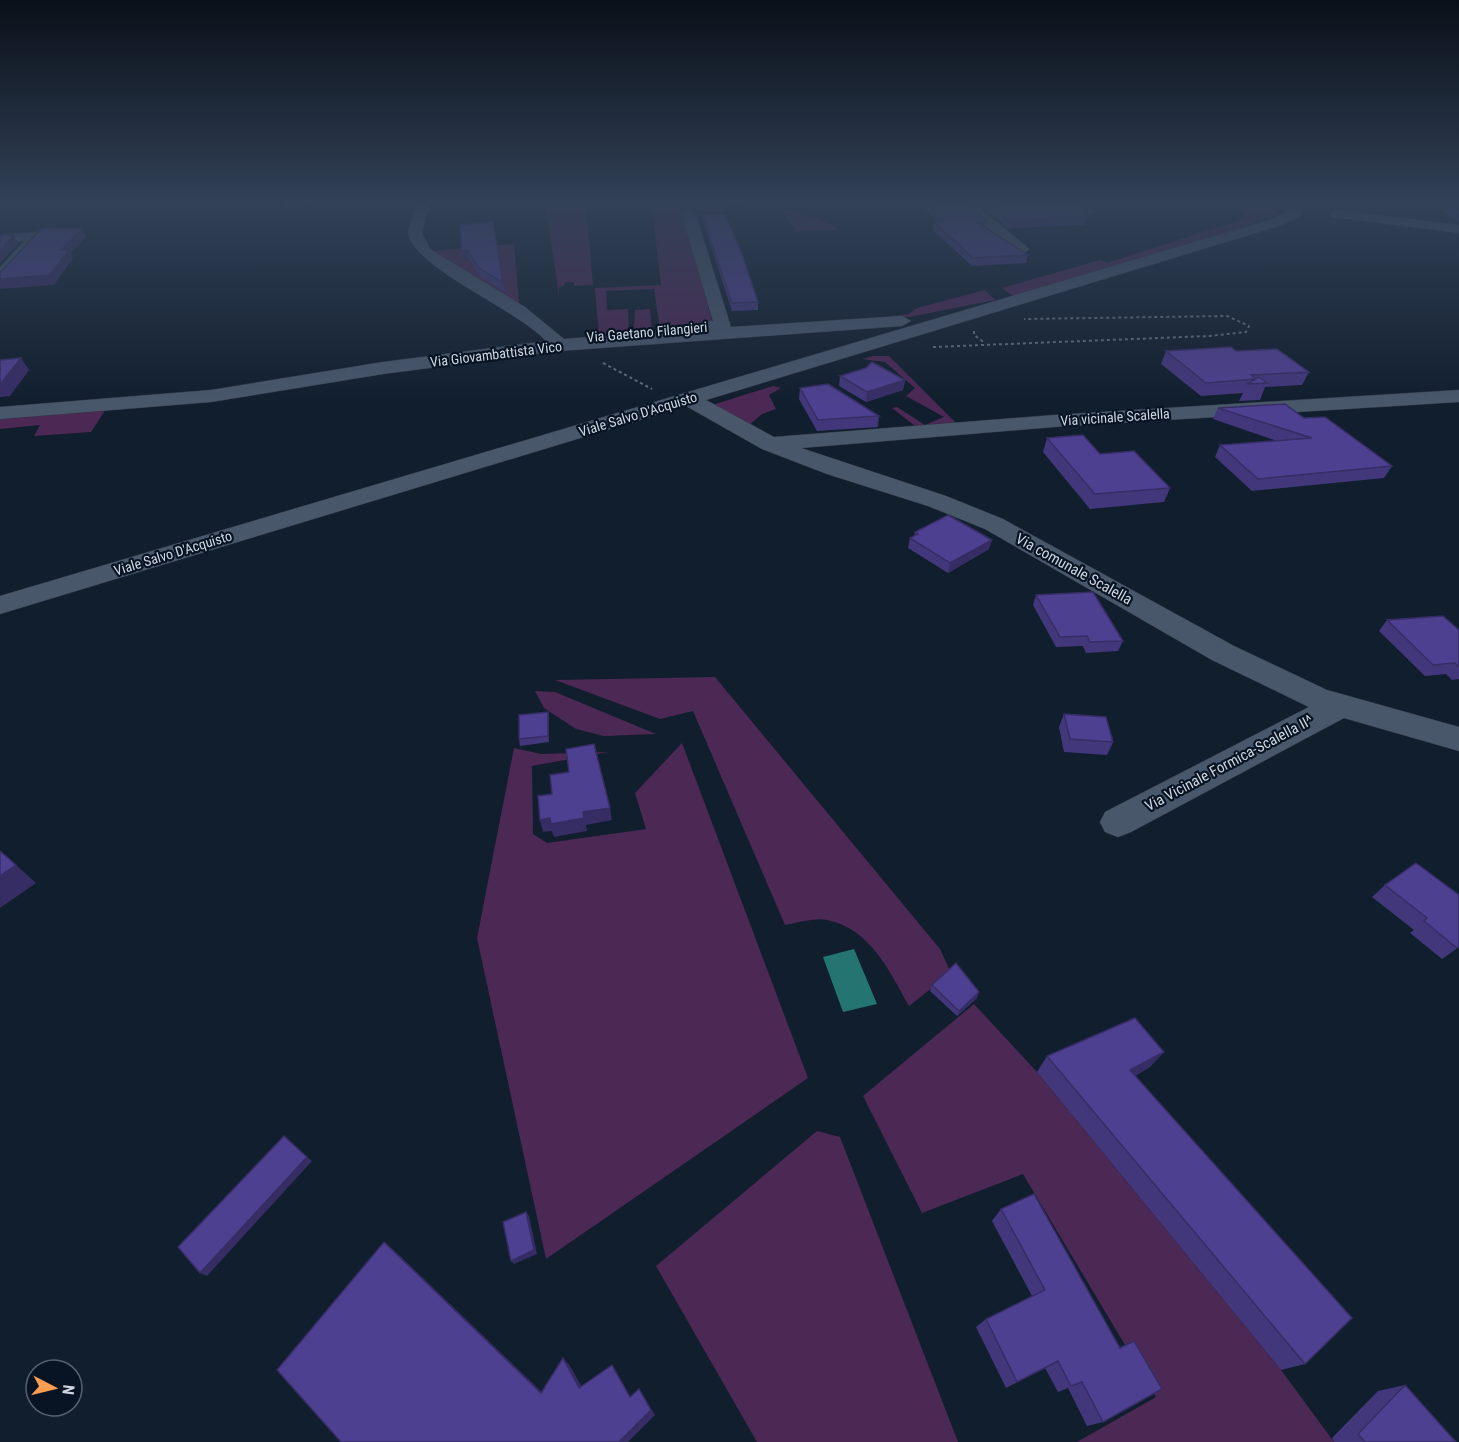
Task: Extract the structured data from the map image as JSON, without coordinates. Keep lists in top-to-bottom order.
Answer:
{
  "streets": {
    "street": [
      "Via Gaetano Filangieri",
      "Via Giovambattista Vico",
      "Viale Salvo D'Acquisto",
      "Via vicinale Scalella",
      "Via comunale Scalella",
      "Via Vicinale Formica-Scalella II^"
    ]
  },
  "crossings": [
    ["Via Gaetano Filangieri", "Via Giovambattista Vico"],
    ["Via Giovambattista Vico", "Viale Salvo D'Acquisto"],
    ["Viale Salvo D'Acquisto", "Via comunale Scalella"],
    ["Via vicinale Scalella", "Via comunale Scalella"],
    ["Via comunale Scalella", "Via Vicinale Formica-Scalella II^"]
  ],
  "north": "right"
}
